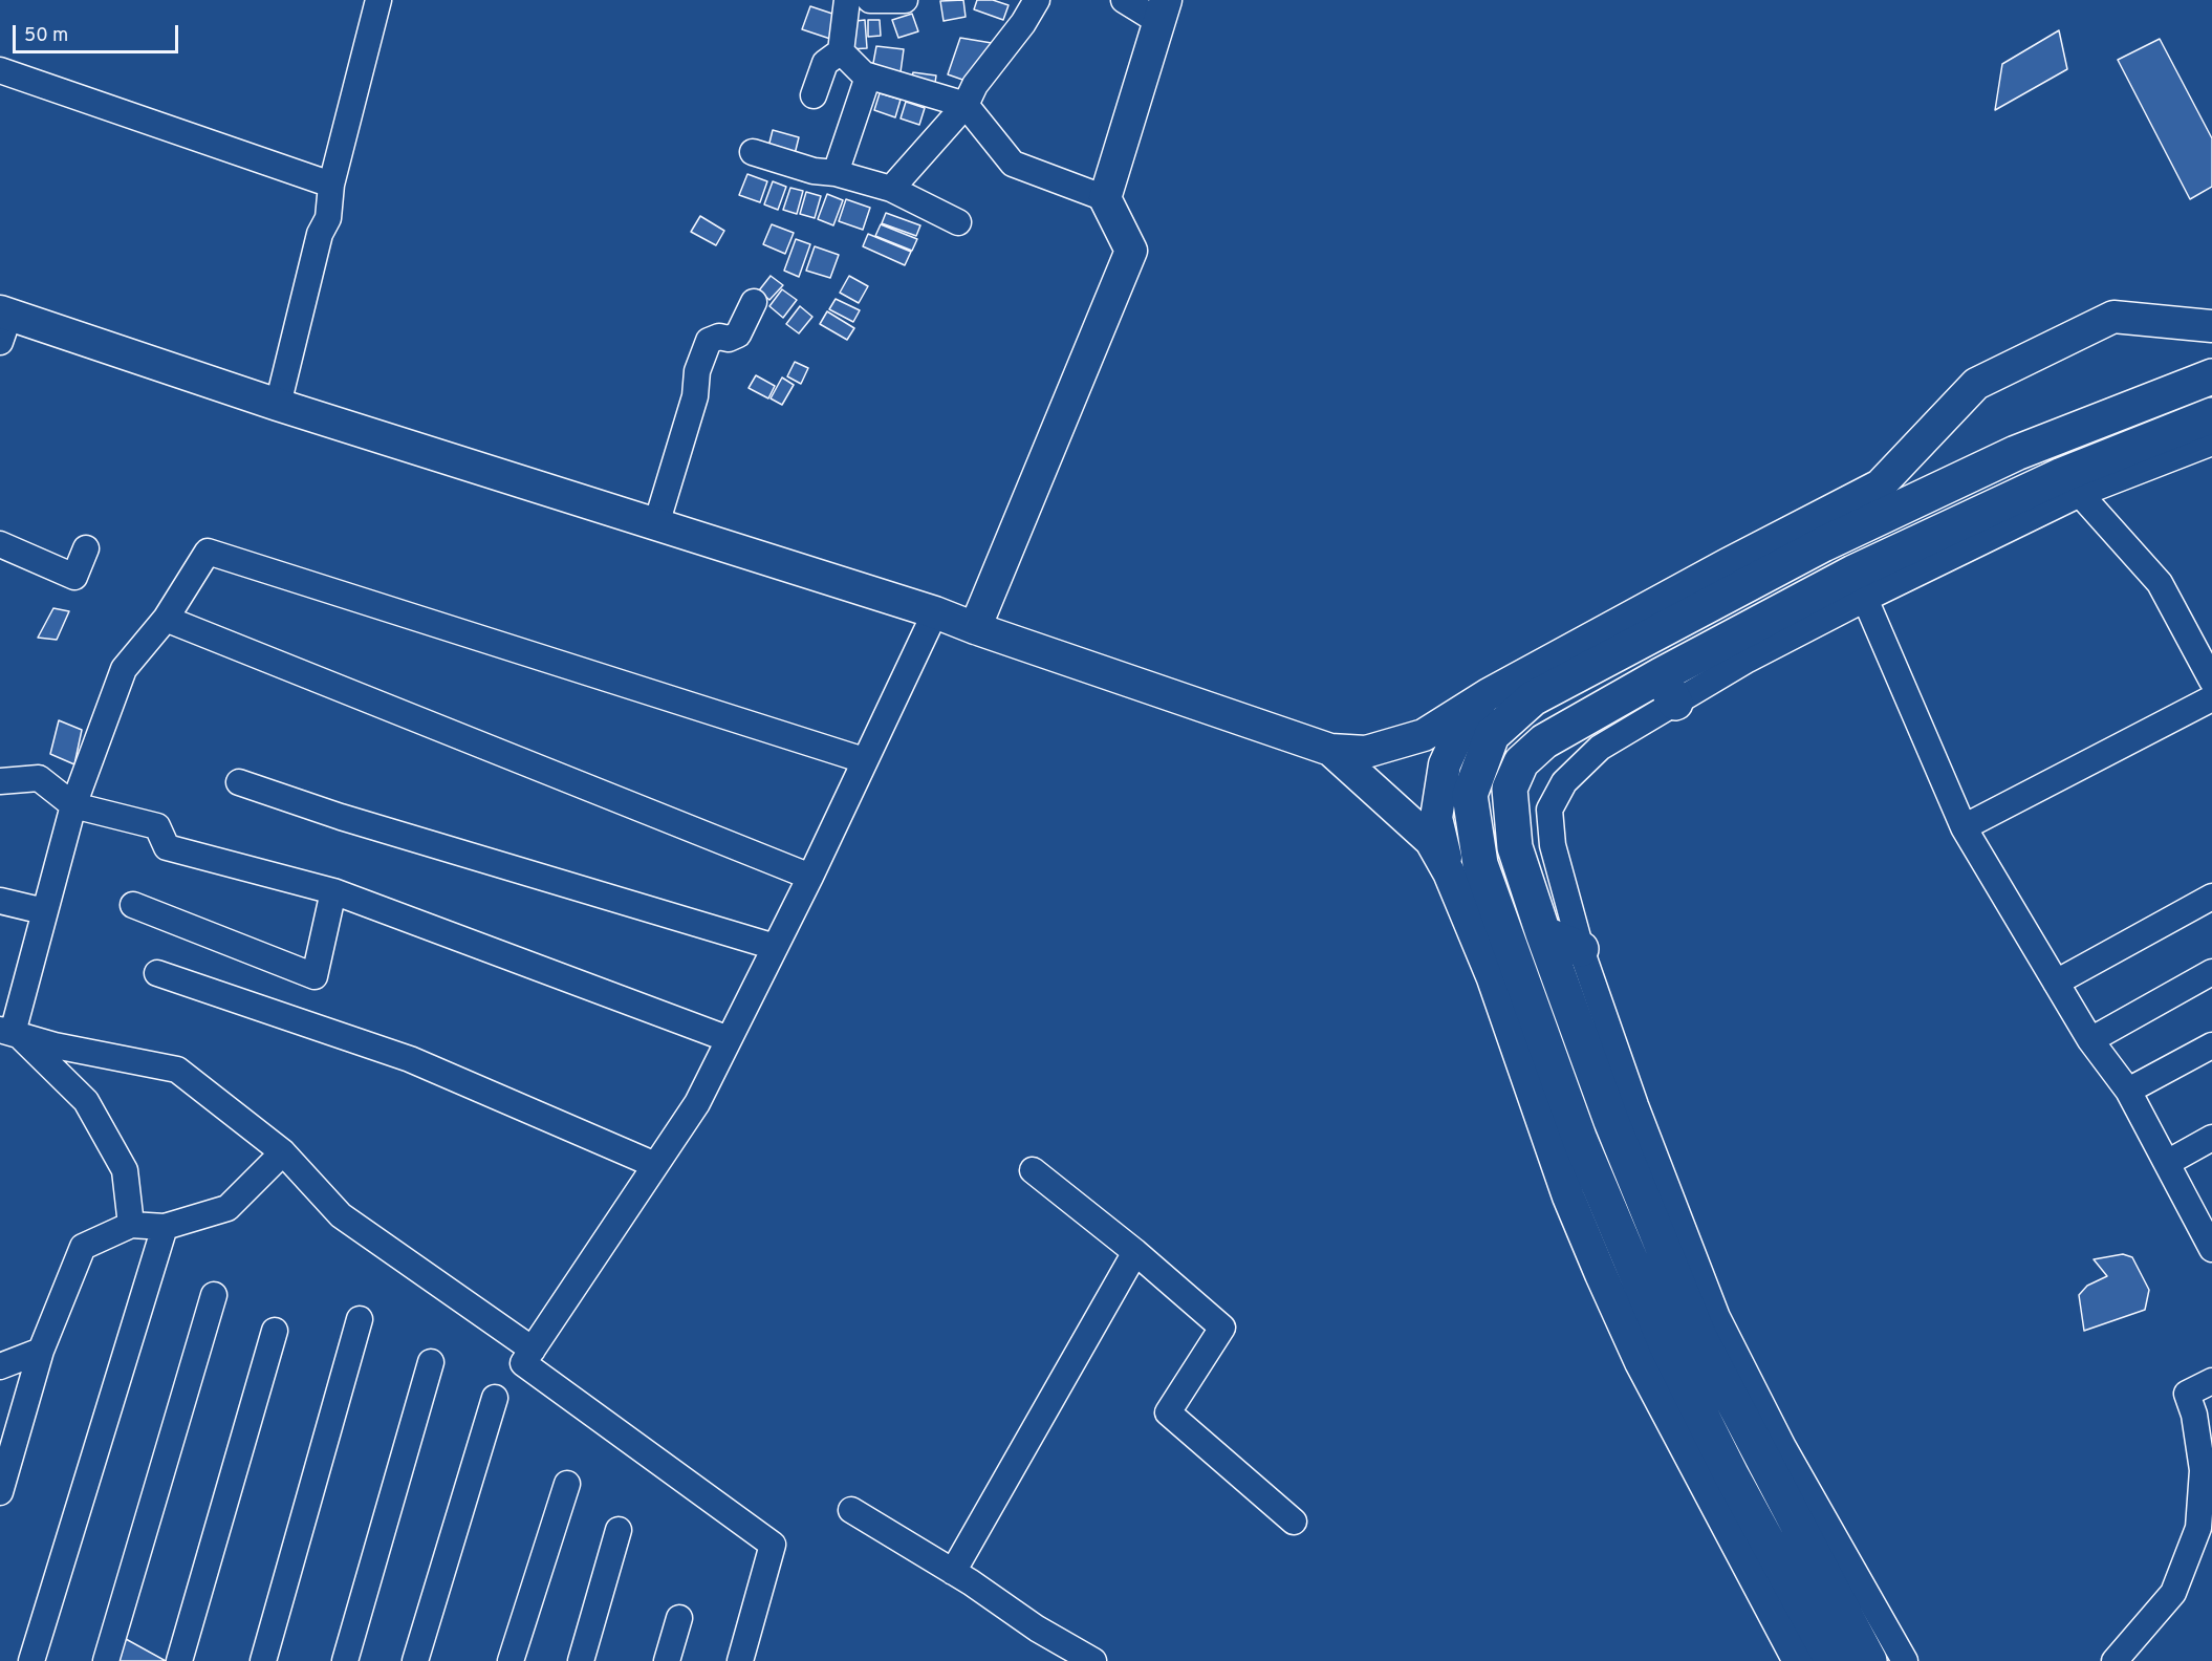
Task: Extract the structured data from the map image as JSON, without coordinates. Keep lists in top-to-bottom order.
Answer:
{
  "scale_bar": "50 m"
}
